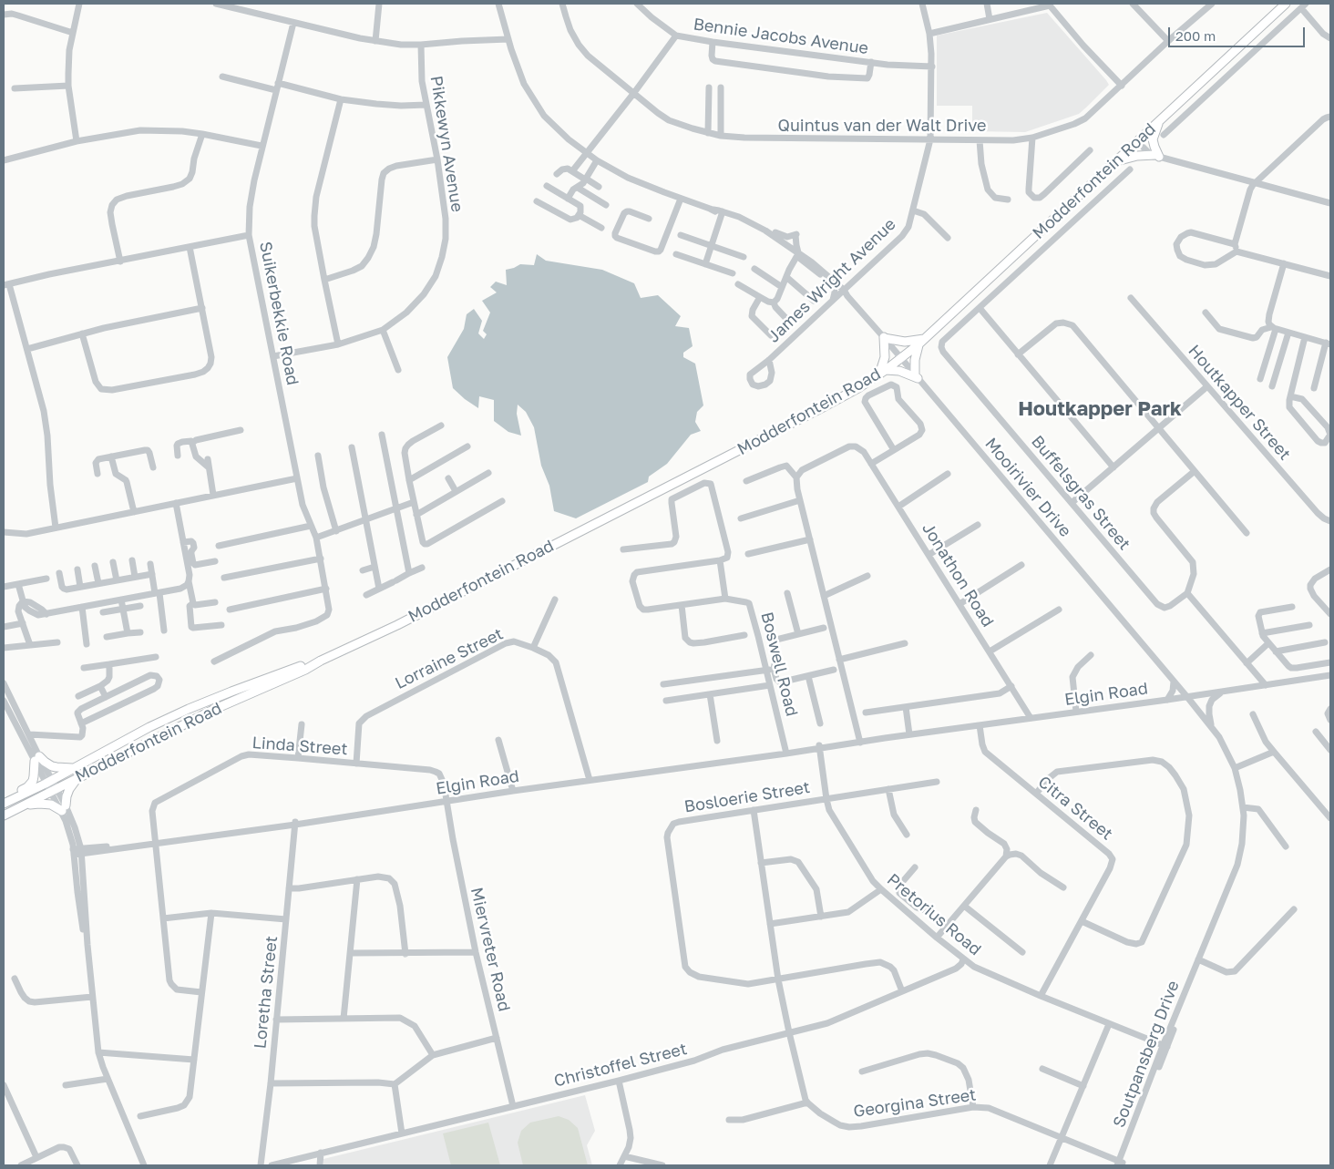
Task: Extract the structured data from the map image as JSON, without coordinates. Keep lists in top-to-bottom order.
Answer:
{
  "streets": {
    "main road": ["Modderfontein Road"],
    "street": [
      "Bennie Jacobs Avenue",
      "Quintus van der Walt Drive",
      "Pikkewyn Avenue",
      "James Wright Avenue",
      "Suikerbekkie Road",
      "Houtkapper Street",
      "Mooirivier Drive",
      "Buffelsgras Street",
      "Jonathon Road",
      "Lorraine Street",
      "Boswell Road",
      "Elgin Road",
      "Linda Street",
      "Bosloerie Street",
      "Citra Street",
      "Pretorius Road",
      "Miervreter Road",
      "Loretha Street",
      "Soutpansberg Drive",
      "Christoffel Street",
      "Georgina Street"
    ]
  },
  "crossings": [
    ["Bennie Jacobs Avenue", "James Wright Avenue"],
    ["Quintus van der Walt Drive", "James Wright Avenue"],
    ["Pikkewyn Avenue", "Suikerbekkie Road"],
    ["Modderfontein Road", "Mooirivier Drive"],
    ["James Wright Avenue", "Mooirivier Drive"],
    ["Mooirivier Drive", "Elgin Road"],
    ["Mooirivier Drive", "Soutpansberg Drive"],
    ["Jonathon Road", "Elgin Road"],
    ["Lorraine Street", "Elgin Road"],
    ["Lorraine Street", "Linda Street"],
    ["Boswell Road", "Elgin Road"],
    ["Elgin Road", "Linda Street"],
    ["Elgin Road", "Citra Street"],
    ["Elgin Road", "Pretorius Road"],
    ["Elgin Road", "Miervreter Road"],
    ["Elgin Road", "Loretha Street"],
    ["Elgin Road", "Soutpansberg Drive"],
    ["Linda Street", "Miervreter Road"],
    ["Bosloerie Street", "Pretorius Road"],
    ["Bosloerie Street", "Christoffel Street"],
    ["Citra Street", "Pretorius Road"],
    ["Pretorius Road", "Soutpansberg Drive"],
    ["Pretorius Road", "Christoffel Street"],
    ["Miervreter Road", "Christoffel Street"],
    ["Soutpansberg Drive", "Georgina Street"]
  ],
  "districts": ["Houtkapper Park"],
  "scale_bar": "200 m"
}
